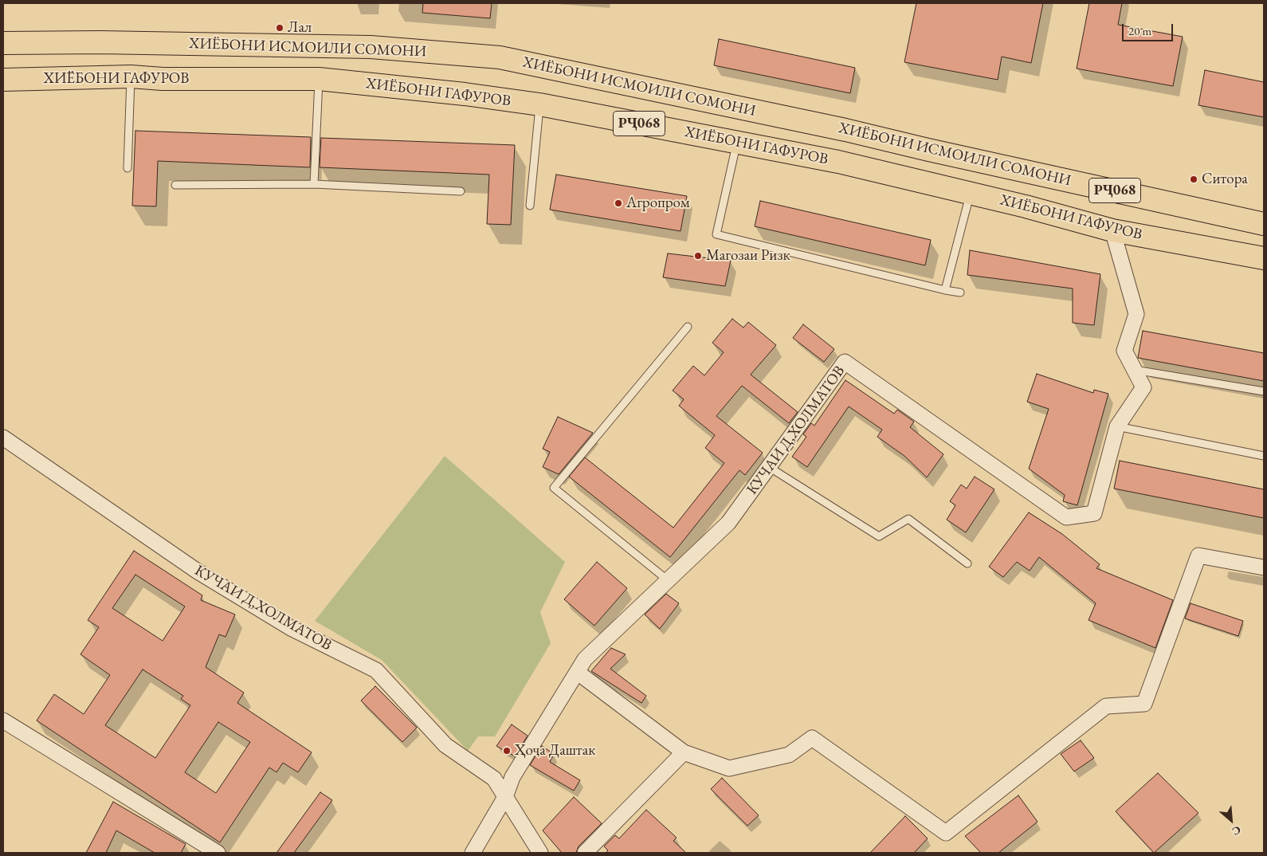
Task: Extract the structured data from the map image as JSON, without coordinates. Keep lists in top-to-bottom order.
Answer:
{
  "streets": {
    "highway": ["ХИЁБОНИ ИСМОИЛИ СОМОНИ", "ХИЁБОНИ ГАФУРОВ", "РҶ068"],
    "street": ["КУЧАИ Д,ХОЛМАТОВ"]
  },
  "places": [
    "Лал",
    "Ситора",
    "Агропром",
    "Магозаи Ризк",
    "Ҳоҷа Даштак"
  ],
  "scale_bar": "20 m",
  "north": "bottom right"
}
